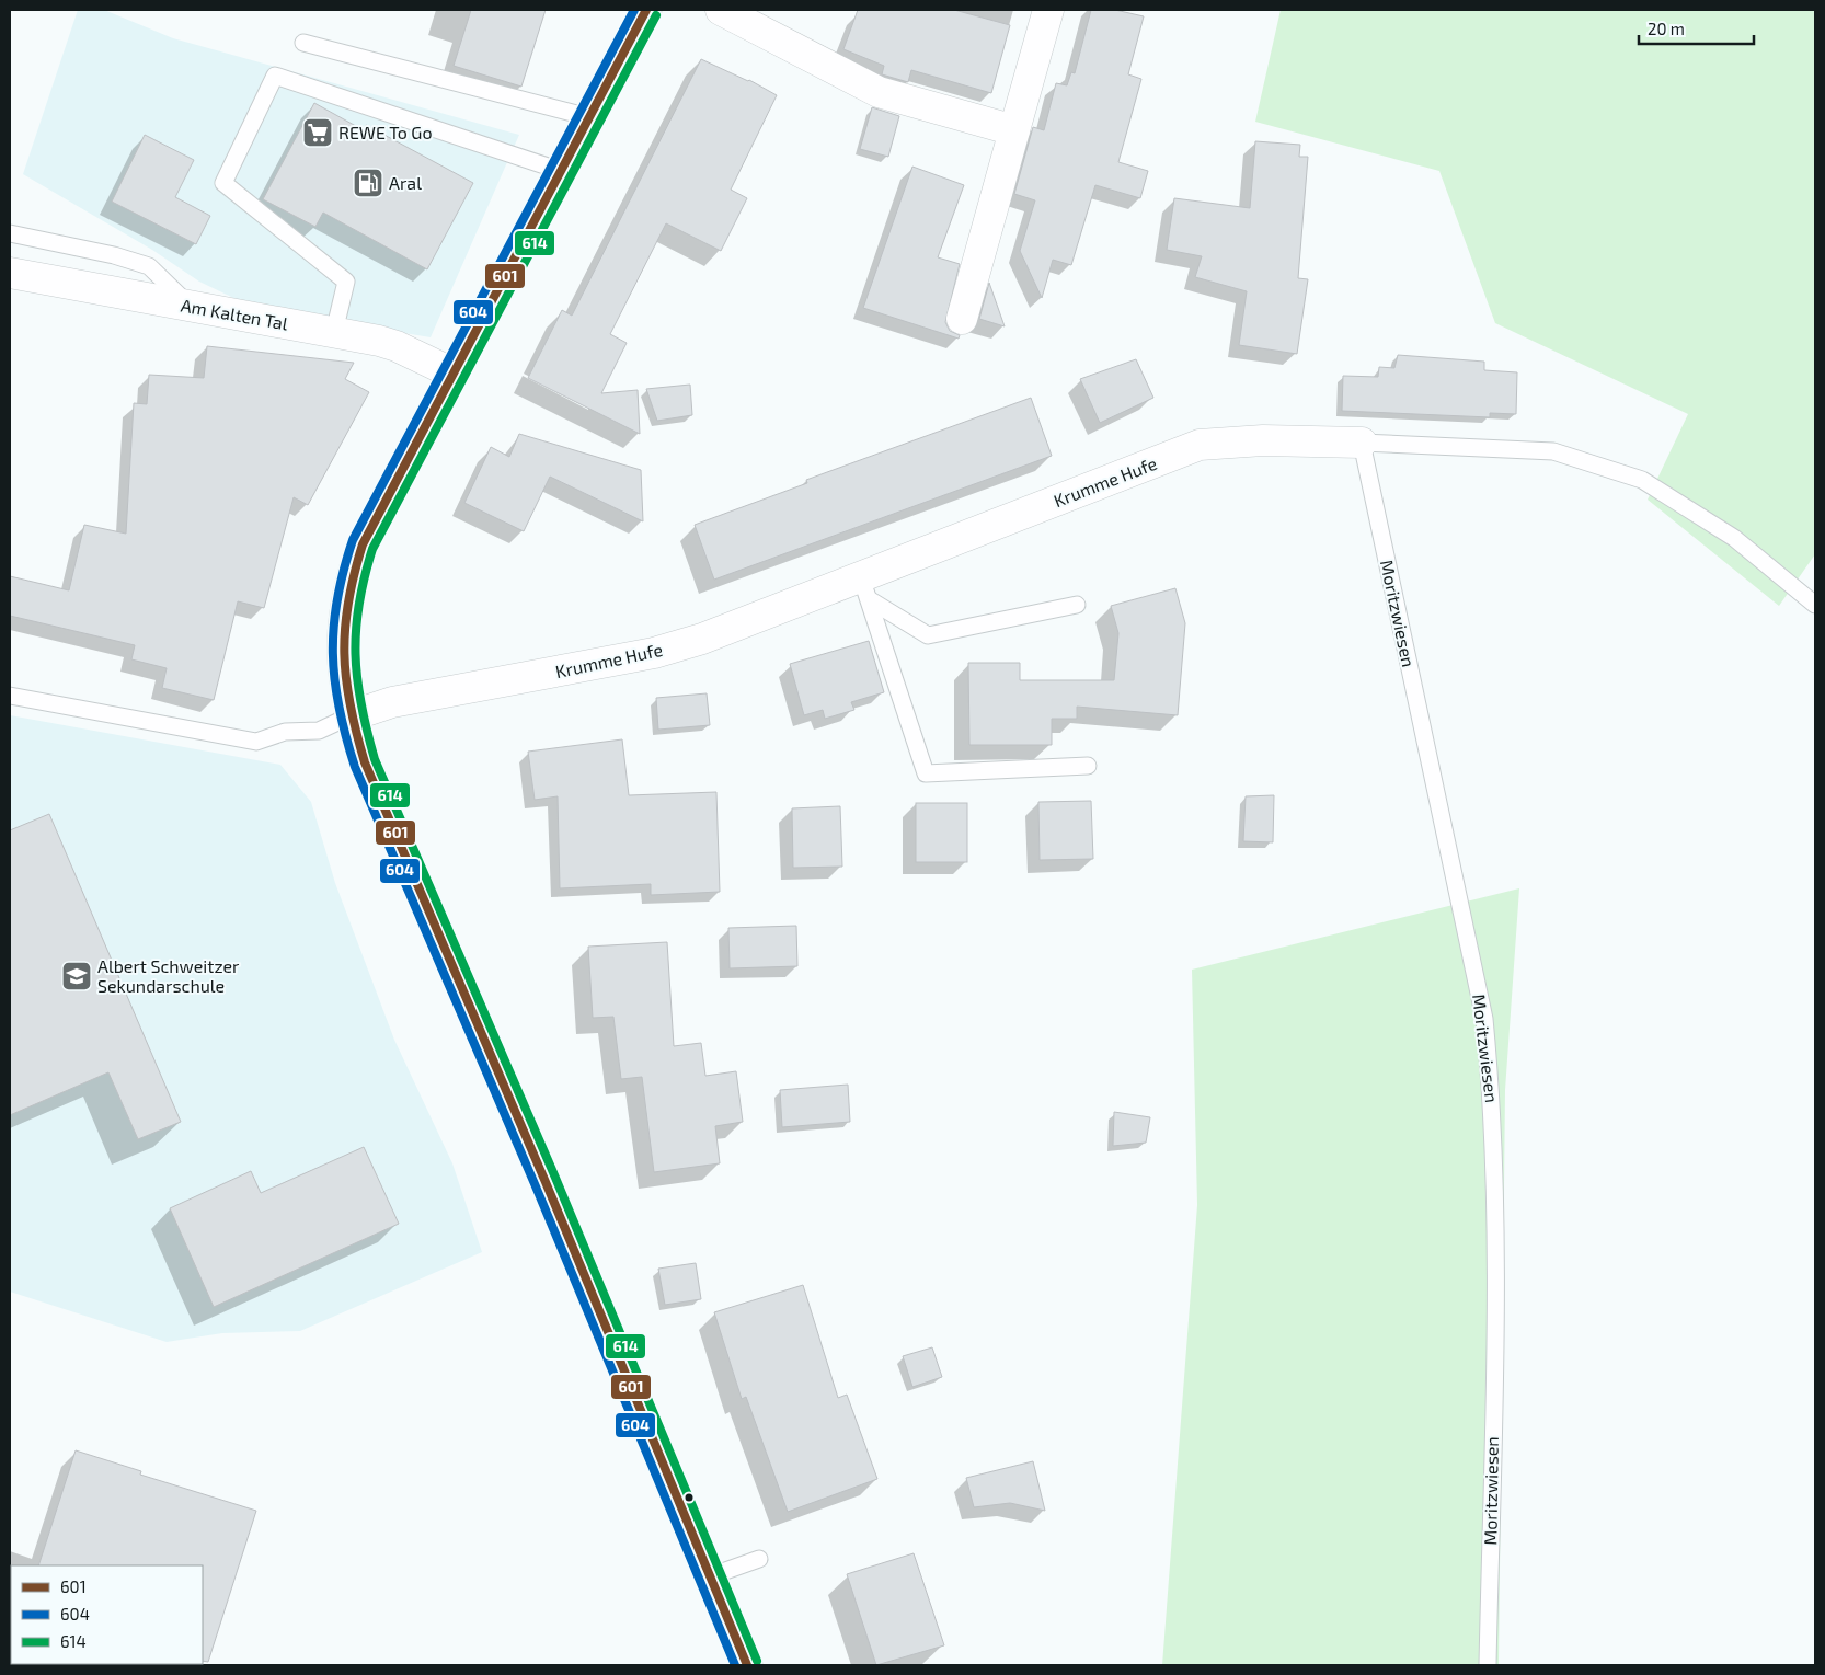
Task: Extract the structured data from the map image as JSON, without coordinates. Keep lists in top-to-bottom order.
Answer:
{
  "streets": {
    "street": ["Am Kalten Tal", "Krumme Hufe"],
    "lane": ["Moritzwiesen"]
  },
  "crossings": [
    ["Krumme Hufe", "Moritzwiesen"]
  ],
  "places": {
    "supermarket": ["REWE To Go"],
    "fuel station": ["Aral"],
    "school or university": ["Albert Schweitzer Sekundarschule"]
  },
  "lines": ["transit line 601", "transit line 604", "transit line 614"],
  "legend": ["601", "604", "614"],
  "scale_bar": "20 m"
}
